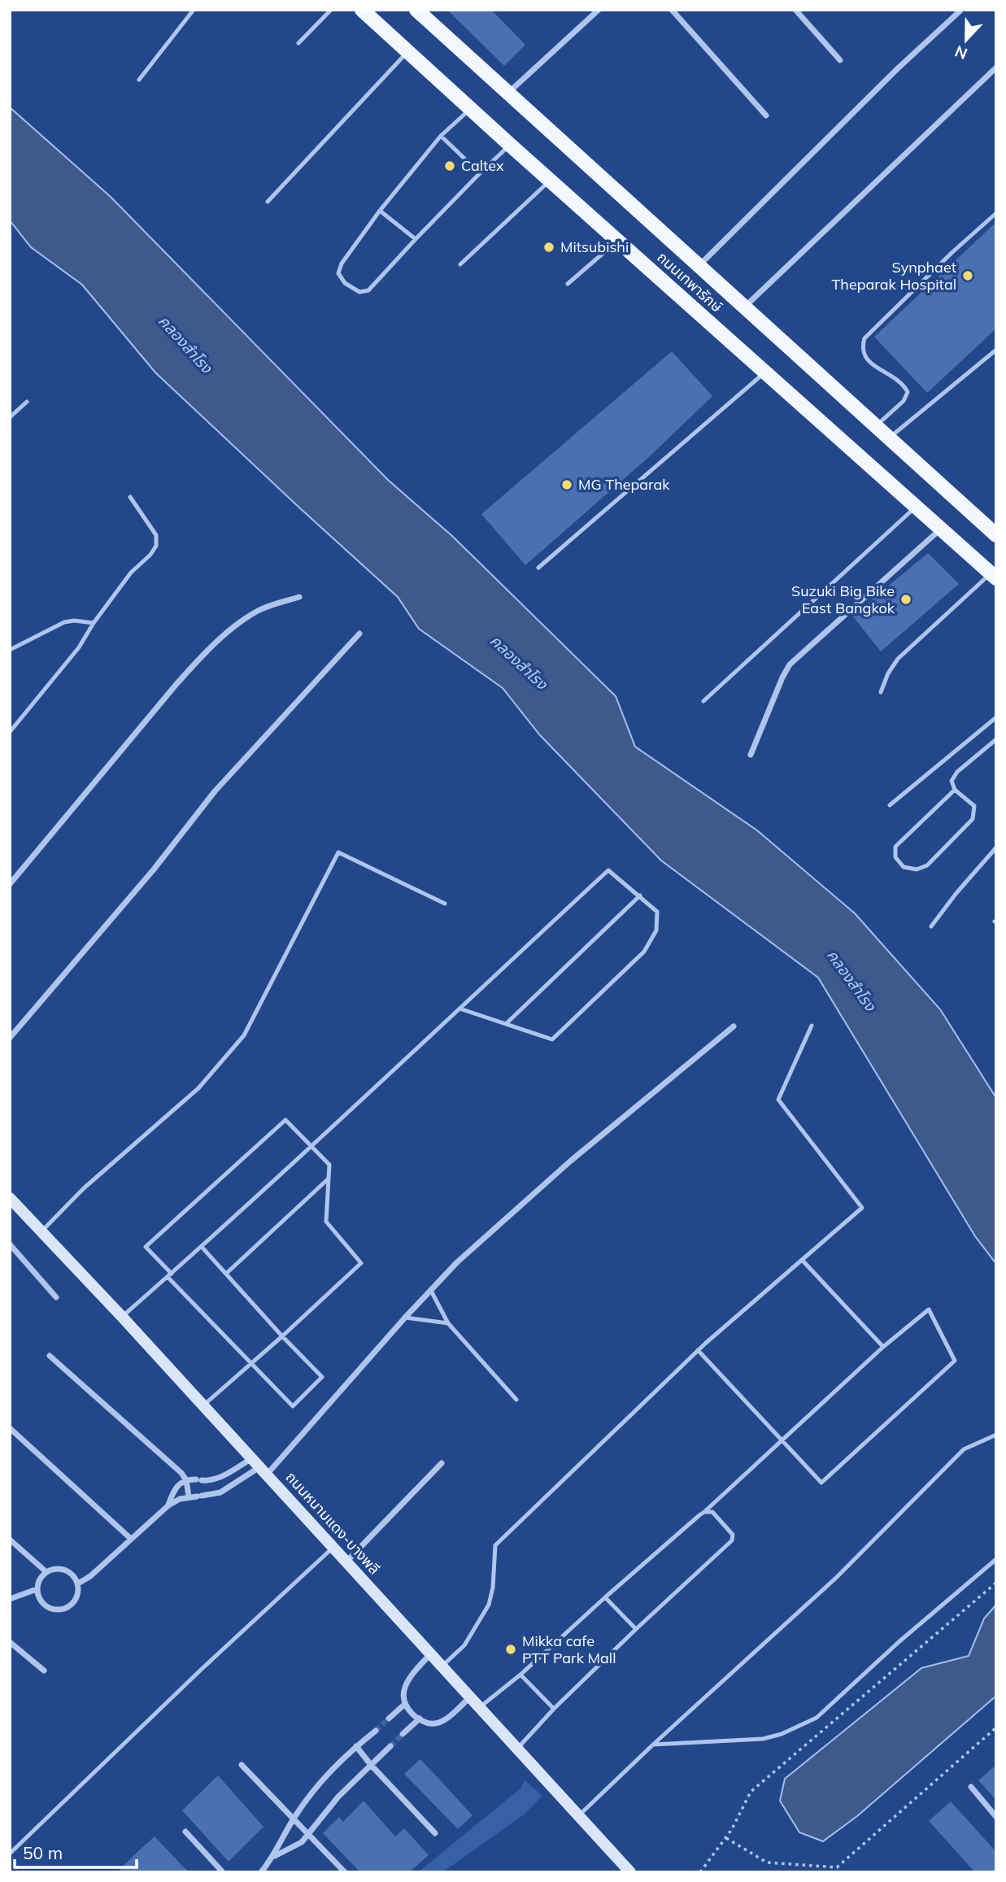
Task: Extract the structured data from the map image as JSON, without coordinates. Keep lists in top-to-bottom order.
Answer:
{
  "streets": {
    "main road": ["ถนนเทพารักษ์", "ถนนหนามแดง-บางพลี"]
  },
  "water": ["คลองสำโรง"],
  "places": [
    "Caltex",
    "Mitsubishi",
    "Synphaet Theparak Hospital",
    "MG Theparak",
    "Suzuki Big Bike East Bangkok",
    "Mikka cafe PTT Park Mall"
  ],
  "scale_bar": "50 m",
  "north": "bottom"
}
